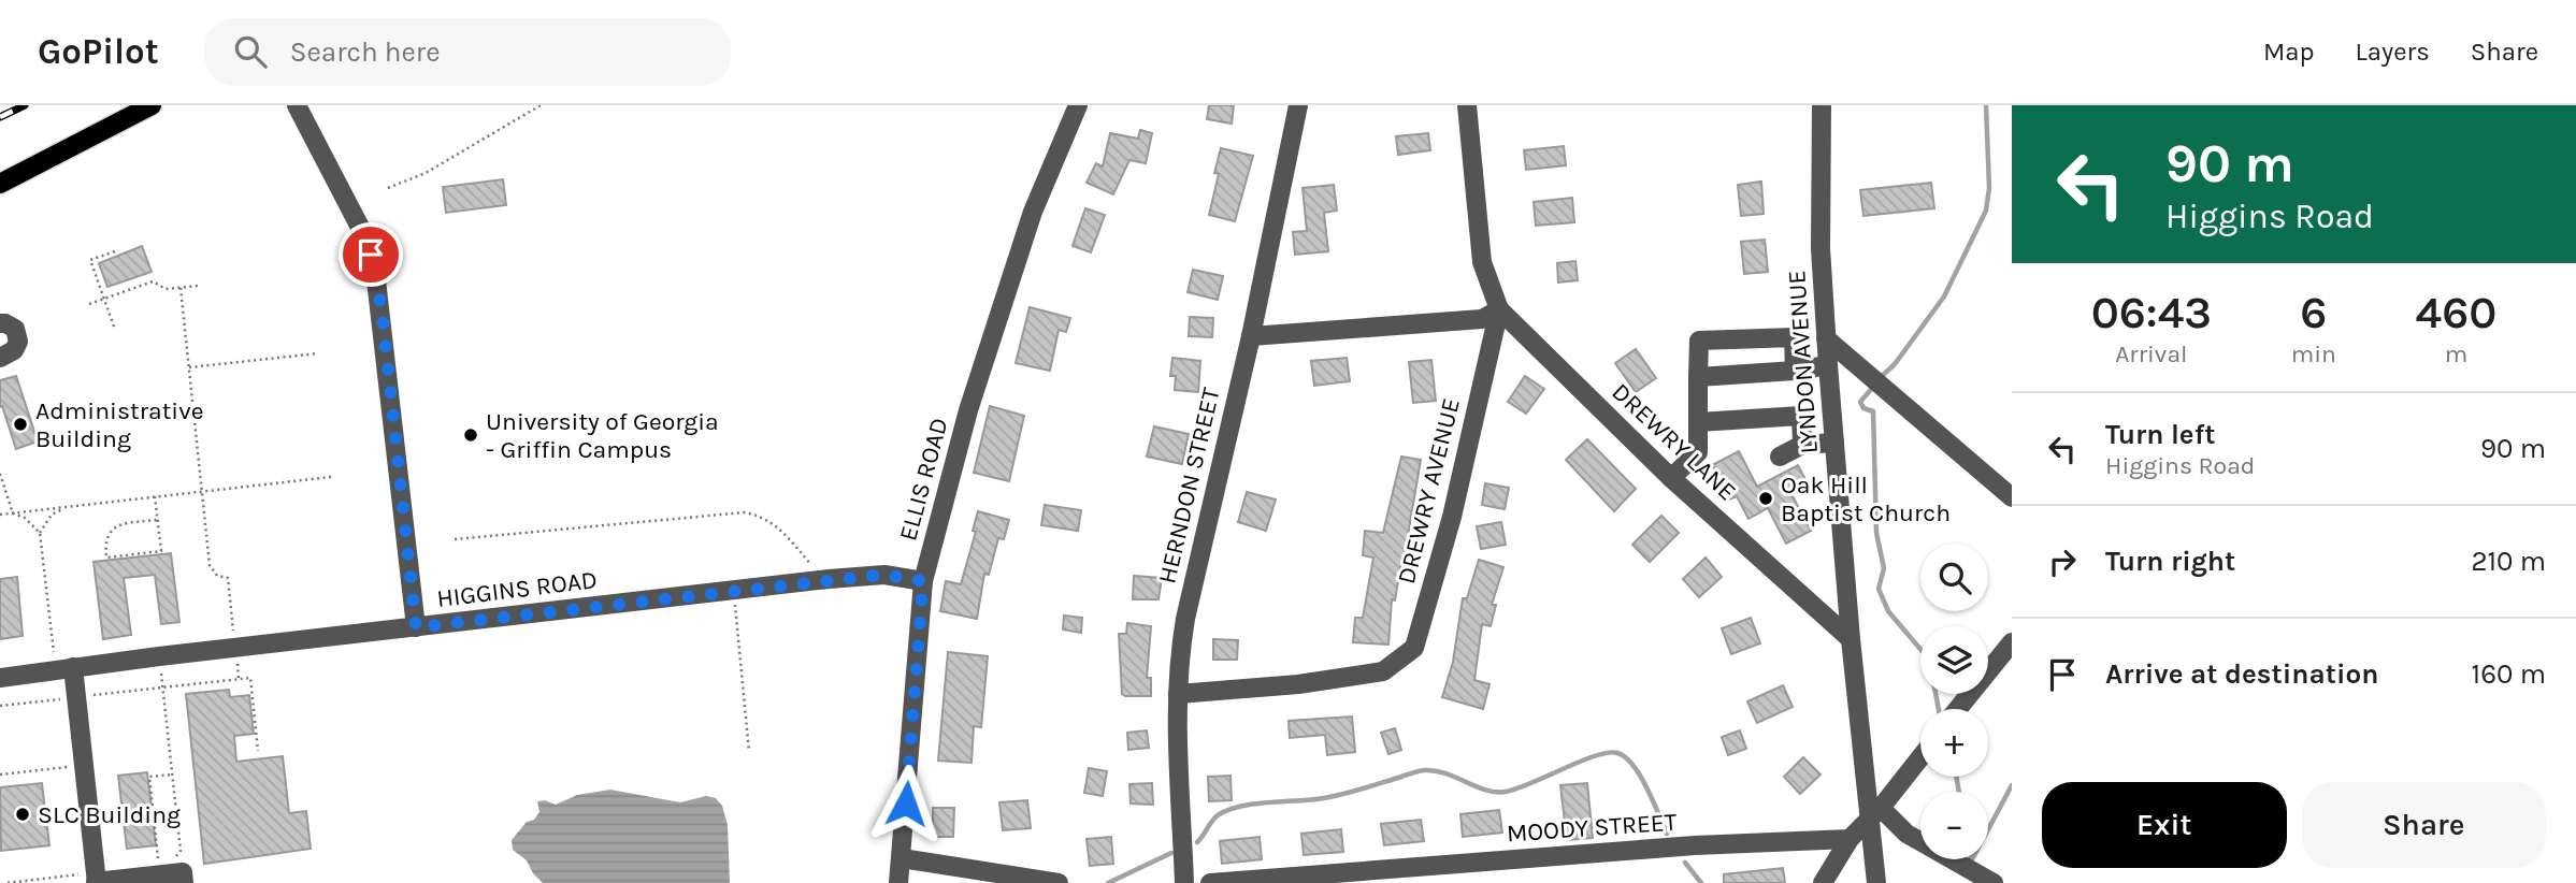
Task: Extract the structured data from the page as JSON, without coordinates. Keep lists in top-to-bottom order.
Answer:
{
  "streets": {
    "street": [
      "LYNDON AVENUE",
      "DREWRY LANE",
      "ELLIS ROAD",
      "HERNDON STREET",
      "DREWRY AVENUE",
      "HIGGINS ROAD",
      "MOODY STREET"
    ]
  },
  "crossings": [
    ["LYNDON AVENUE", "DREWRY LANE"],
    ["DREWRY LANE", "DREWRY AVENUE"],
    ["ELLIS ROAD", "HIGGINS ROAD"],
    ["HERNDON STREET", "DREWRY AVENUE"]
  ],
  "places": [
    "Administrative Building",
    "University of Georgia - Griffin Campus",
    "Oak Hill Baptist Church",
    "SLC Building"
  ],
  "page": {
    "header": "GoPilot",
    "search": "Search here",
    "nav": ["Map", "Layers", "Share"],
    "turn": ["90 m", "Higgins Road"],
    "eta": [
      "06:43",
      "Arrival",
      "6",
      "min",
      "460",
      "m"
    ],
    "list": [
      {
        "name": "Turn left",
        "note": "Higgins Road",
        "value": "90 m"
      },
      {
        "name": "Turn right",
        "value": "210 m"
      },
      {
        "name": "Arrive at destination",
        "value": "160 m"
      }
    ],
    "map_buttons": ["+", "−"],
    "buttons": ["Exit", "Share"]
  }
}
